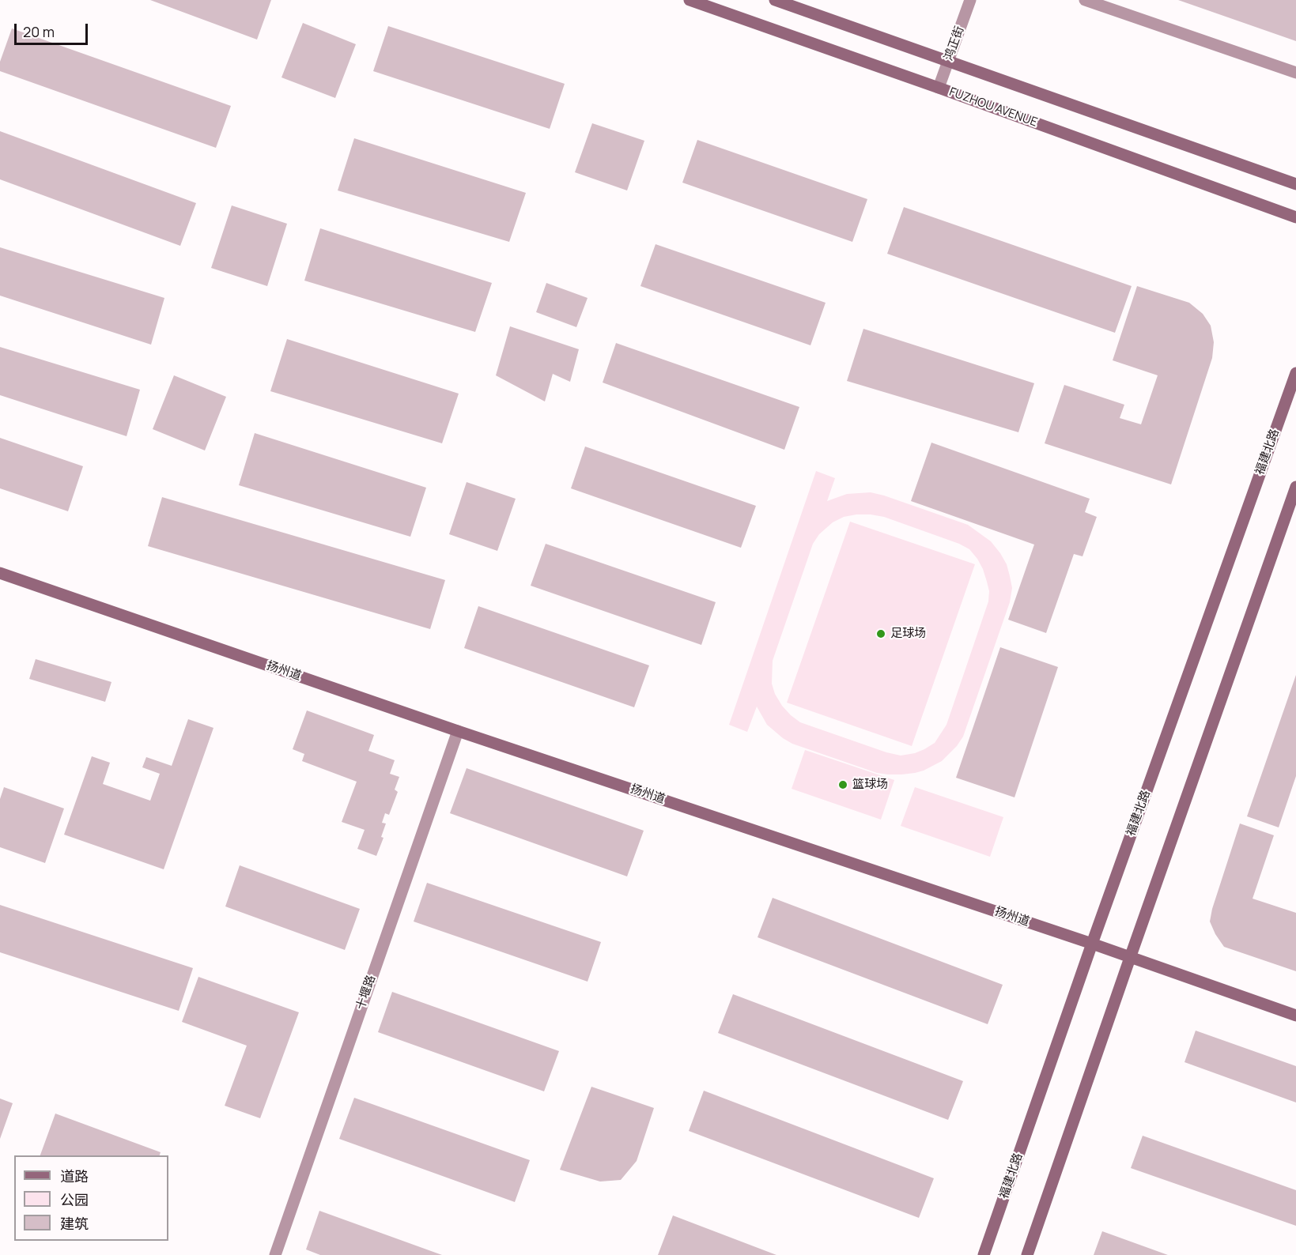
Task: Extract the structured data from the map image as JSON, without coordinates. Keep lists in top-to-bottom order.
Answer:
{
  "streets": {
    "street": [
      "鸿正街",
      "FUZHOU AVENUE",
      "福建北路",
      "扬州道",
      "十堰路"
    ]
  },
  "crossings": [
    ["鸿正街", "FUZHOU AVENUE"],
    ["福建北路", "扬州道"],
    ["扬州道", "十堰路"]
  ],
  "places": ["足球场", "篮球场"],
  "legend": ["道路", "公园", "建筑"],
  "scale_bar": "20 m"
}
